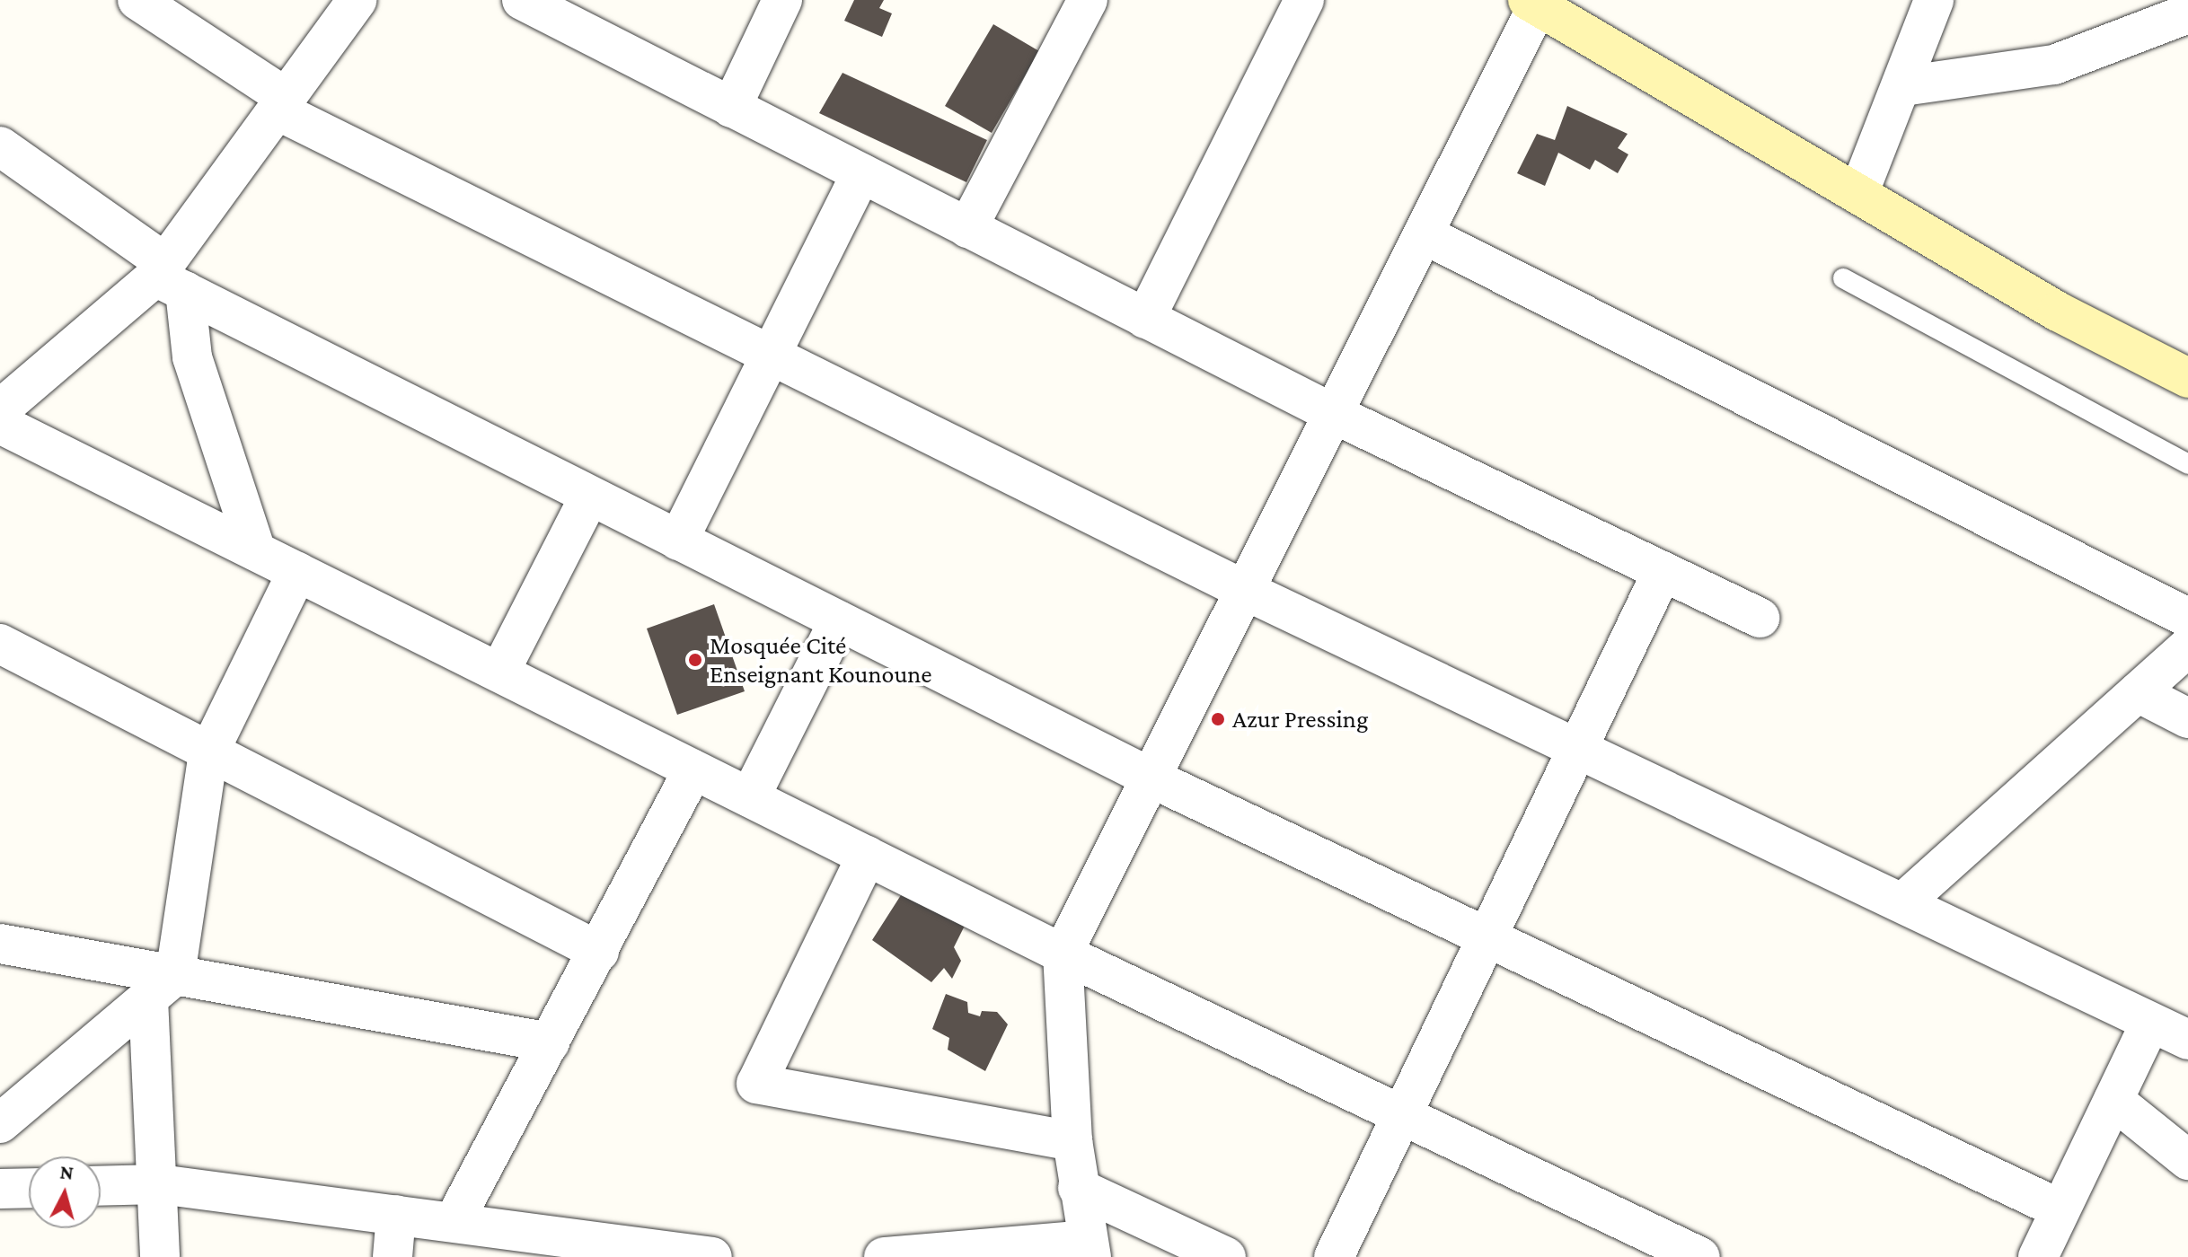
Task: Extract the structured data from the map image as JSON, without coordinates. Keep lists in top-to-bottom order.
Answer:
{
  "places": ["Mosquée Cité Enseignant Kounoune", "Azur Pressing"],
  "north": "top"
}
